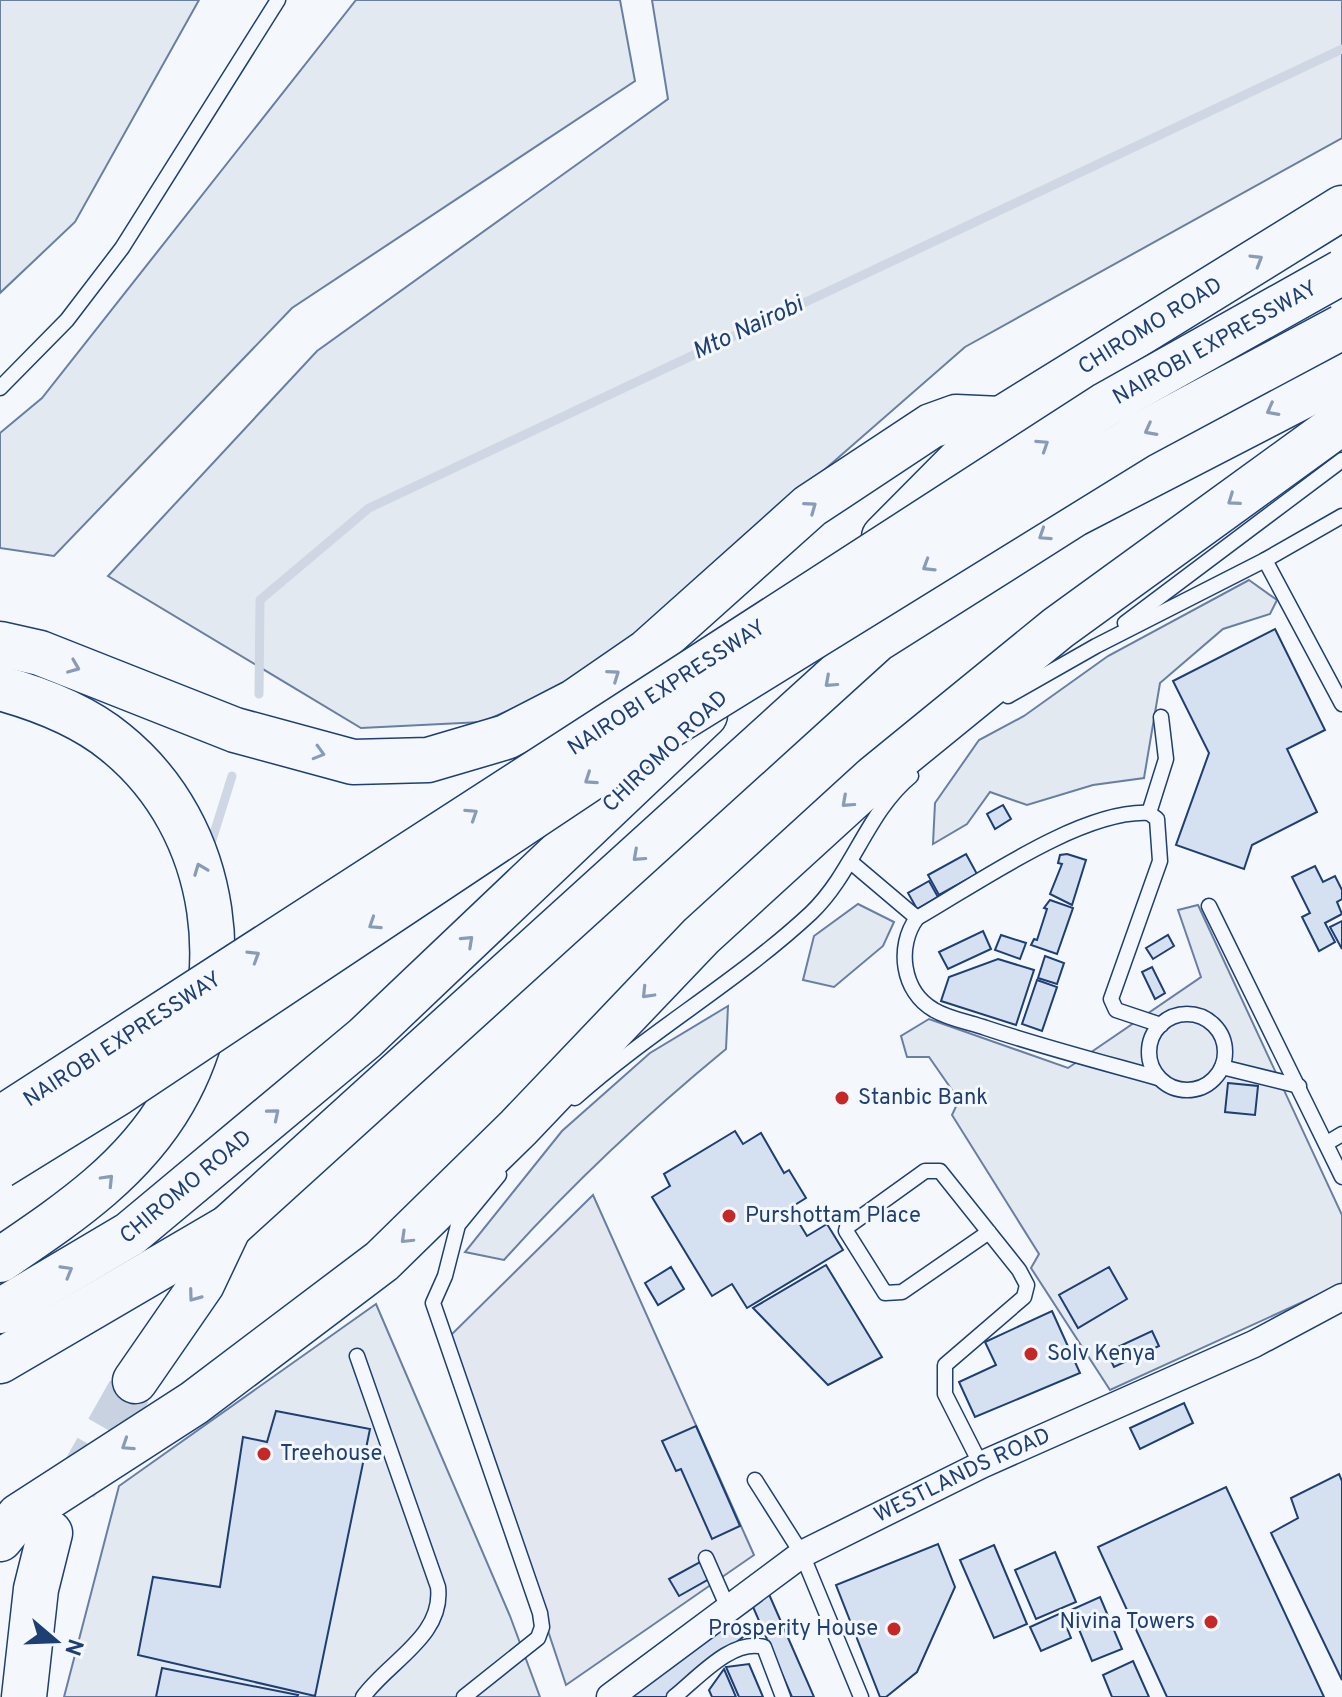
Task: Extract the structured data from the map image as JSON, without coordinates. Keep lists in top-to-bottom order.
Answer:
{
  "streets": {
    "highway": ["CHIROMO ROAD", "NAIROBI EXPRESSWAY"],
    "street": ["WESTLANDS ROAD"]
  },
  "water": ["Mto Nairobi"],
  "places": [
    "Stanbic Bank",
    "Purshottam Place",
    "Solv Kenya",
    "Treehouse",
    "Nivina Towers",
    "Prosperity House"
  ],
  "north": "right"
}
